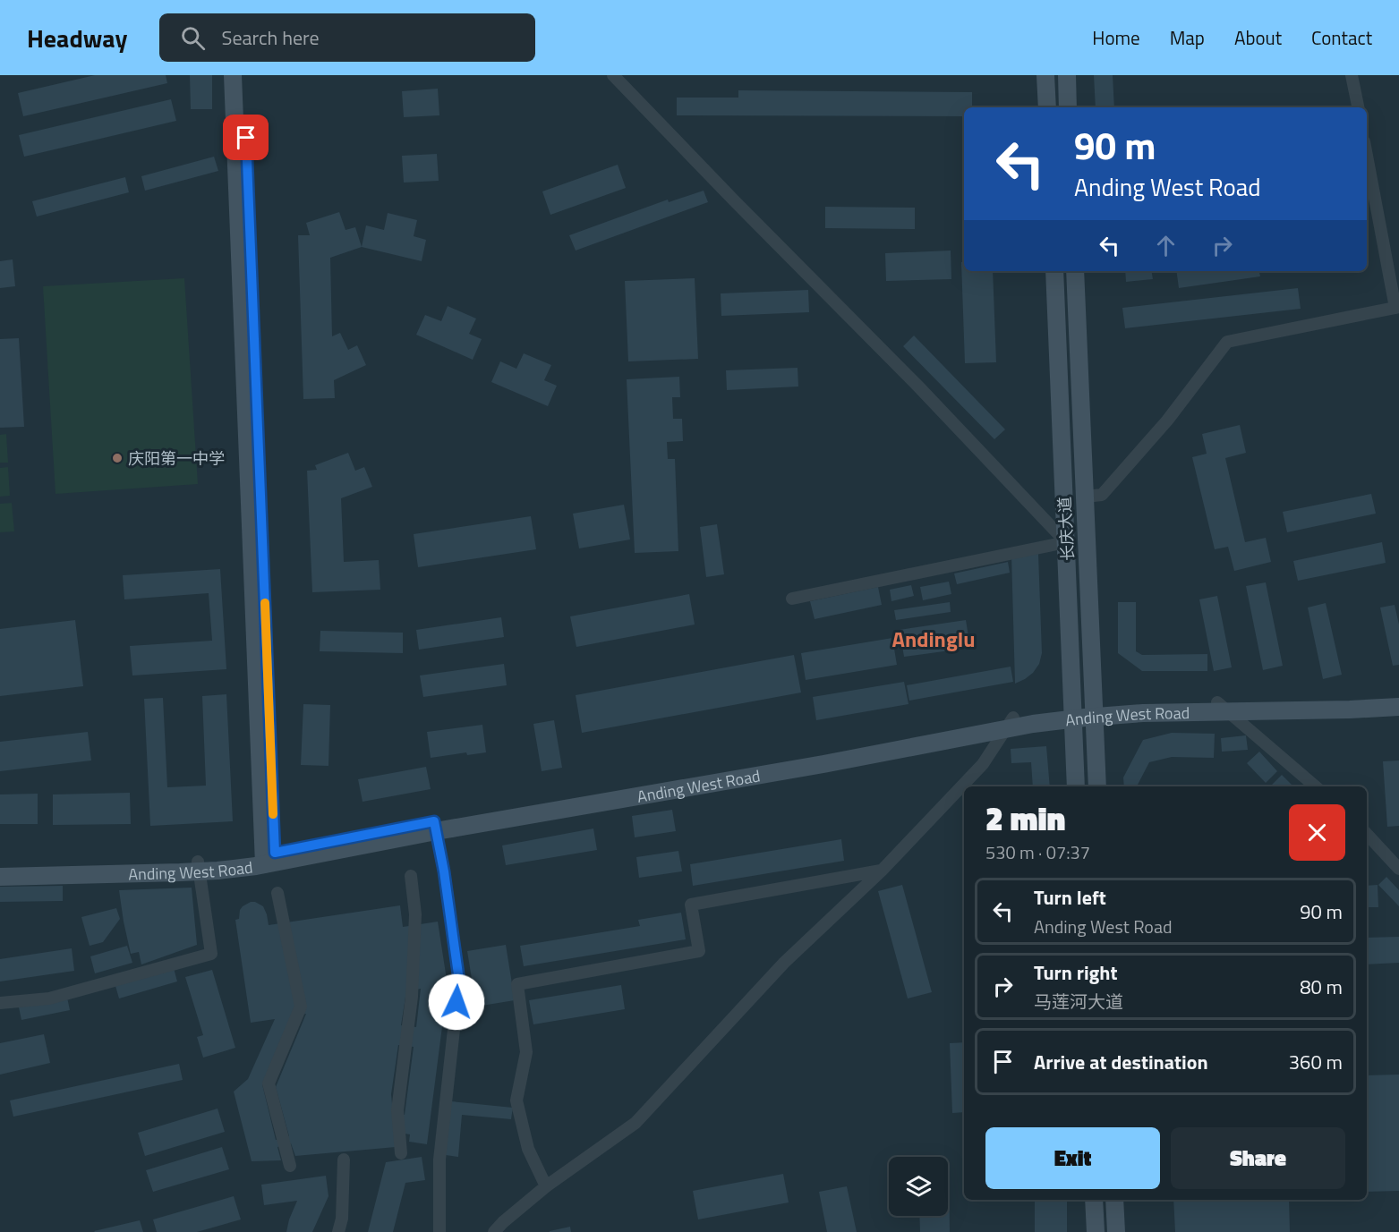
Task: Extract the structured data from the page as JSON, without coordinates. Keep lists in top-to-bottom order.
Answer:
{
  "streets": {
    "street": ["长庆大道", "Anding West Road"]
  },
  "crossings": [
    ["长庆大道", "Anding West Road"]
  ],
  "districts": ["Andinglu"],
  "places": ["庆阳第一中学"],
  "page": {
    "header": "Headway",
    "search": "Search here",
    "nav": [
      "Home",
      "Map",
      "About",
      "Contact"
    ],
    "turn": ["90 m", "Anding West Road"],
    "heading": ["2 min", "530 m · 07:37"],
    "list": [
      {
        "name": "Turn left",
        "note": "Anding West Road",
        "value": "90 m"
      },
      {
        "name": "Turn right",
        "note": "马莲河大道",
        "value": "80 m"
      },
      {
        "name": "Arrive at destination",
        "value": "360 m"
      }
    ],
    "buttons": ["Exit", "Share"]
  }
}
